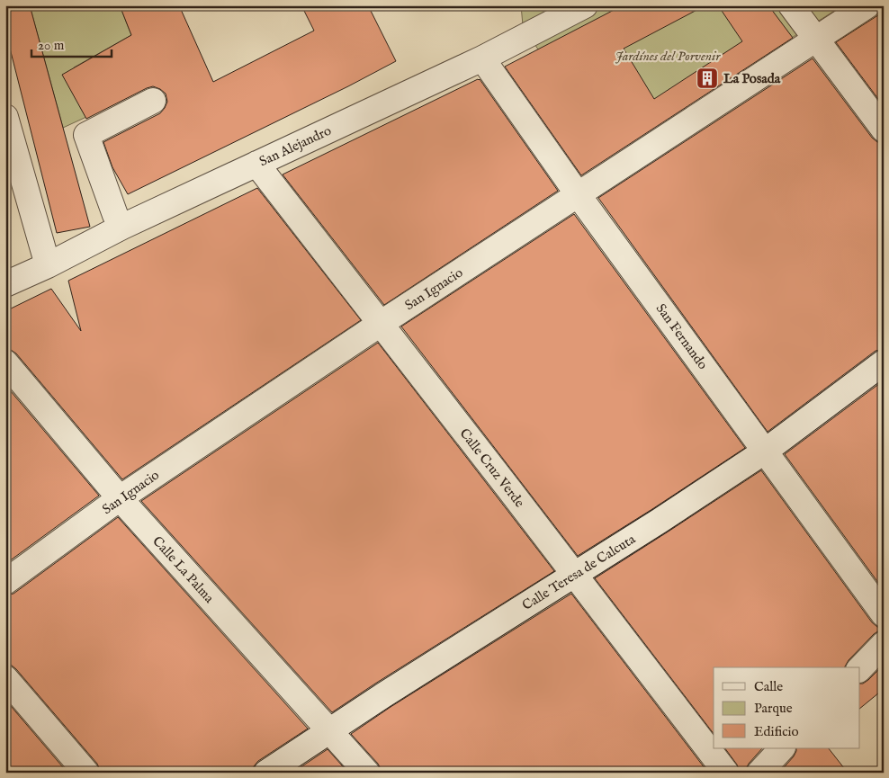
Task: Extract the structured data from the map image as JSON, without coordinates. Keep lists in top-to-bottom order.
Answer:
{
  "streets": {
    "street": [
      "San Alejandro",
      "San Ignacio",
      "San Fernando",
      "Calle Cruz Verde",
      "Calle La Palma",
      "Calle Teresa de Calcuta"
    ]
  },
  "crossings": [
    ["San Alejandro", "San Fernando"],
    ["San Alejandro", "Calle Cruz Verde"],
    ["San Ignacio", "San Fernando"],
    ["San Ignacio", "Calle Cruz Verde"],
    ["San Ignacio", "Calle La Palma"],
    ["San Fernando", "Calle Teresa de Calcuta"],
    ["Calle Cruz Verde", "Calle Teresa de Calcuta"],
    ["Calle La Palma", "Calle Teresa de Calcuta"]
  ],
  "parks": ["Jardínes del Porvenir"],
  "places": {
    "building": ["La Posada"]
  },
  "legend": ["Calle", "Parque", "Edificio"],
  "scale_bar": "20 m"
}
